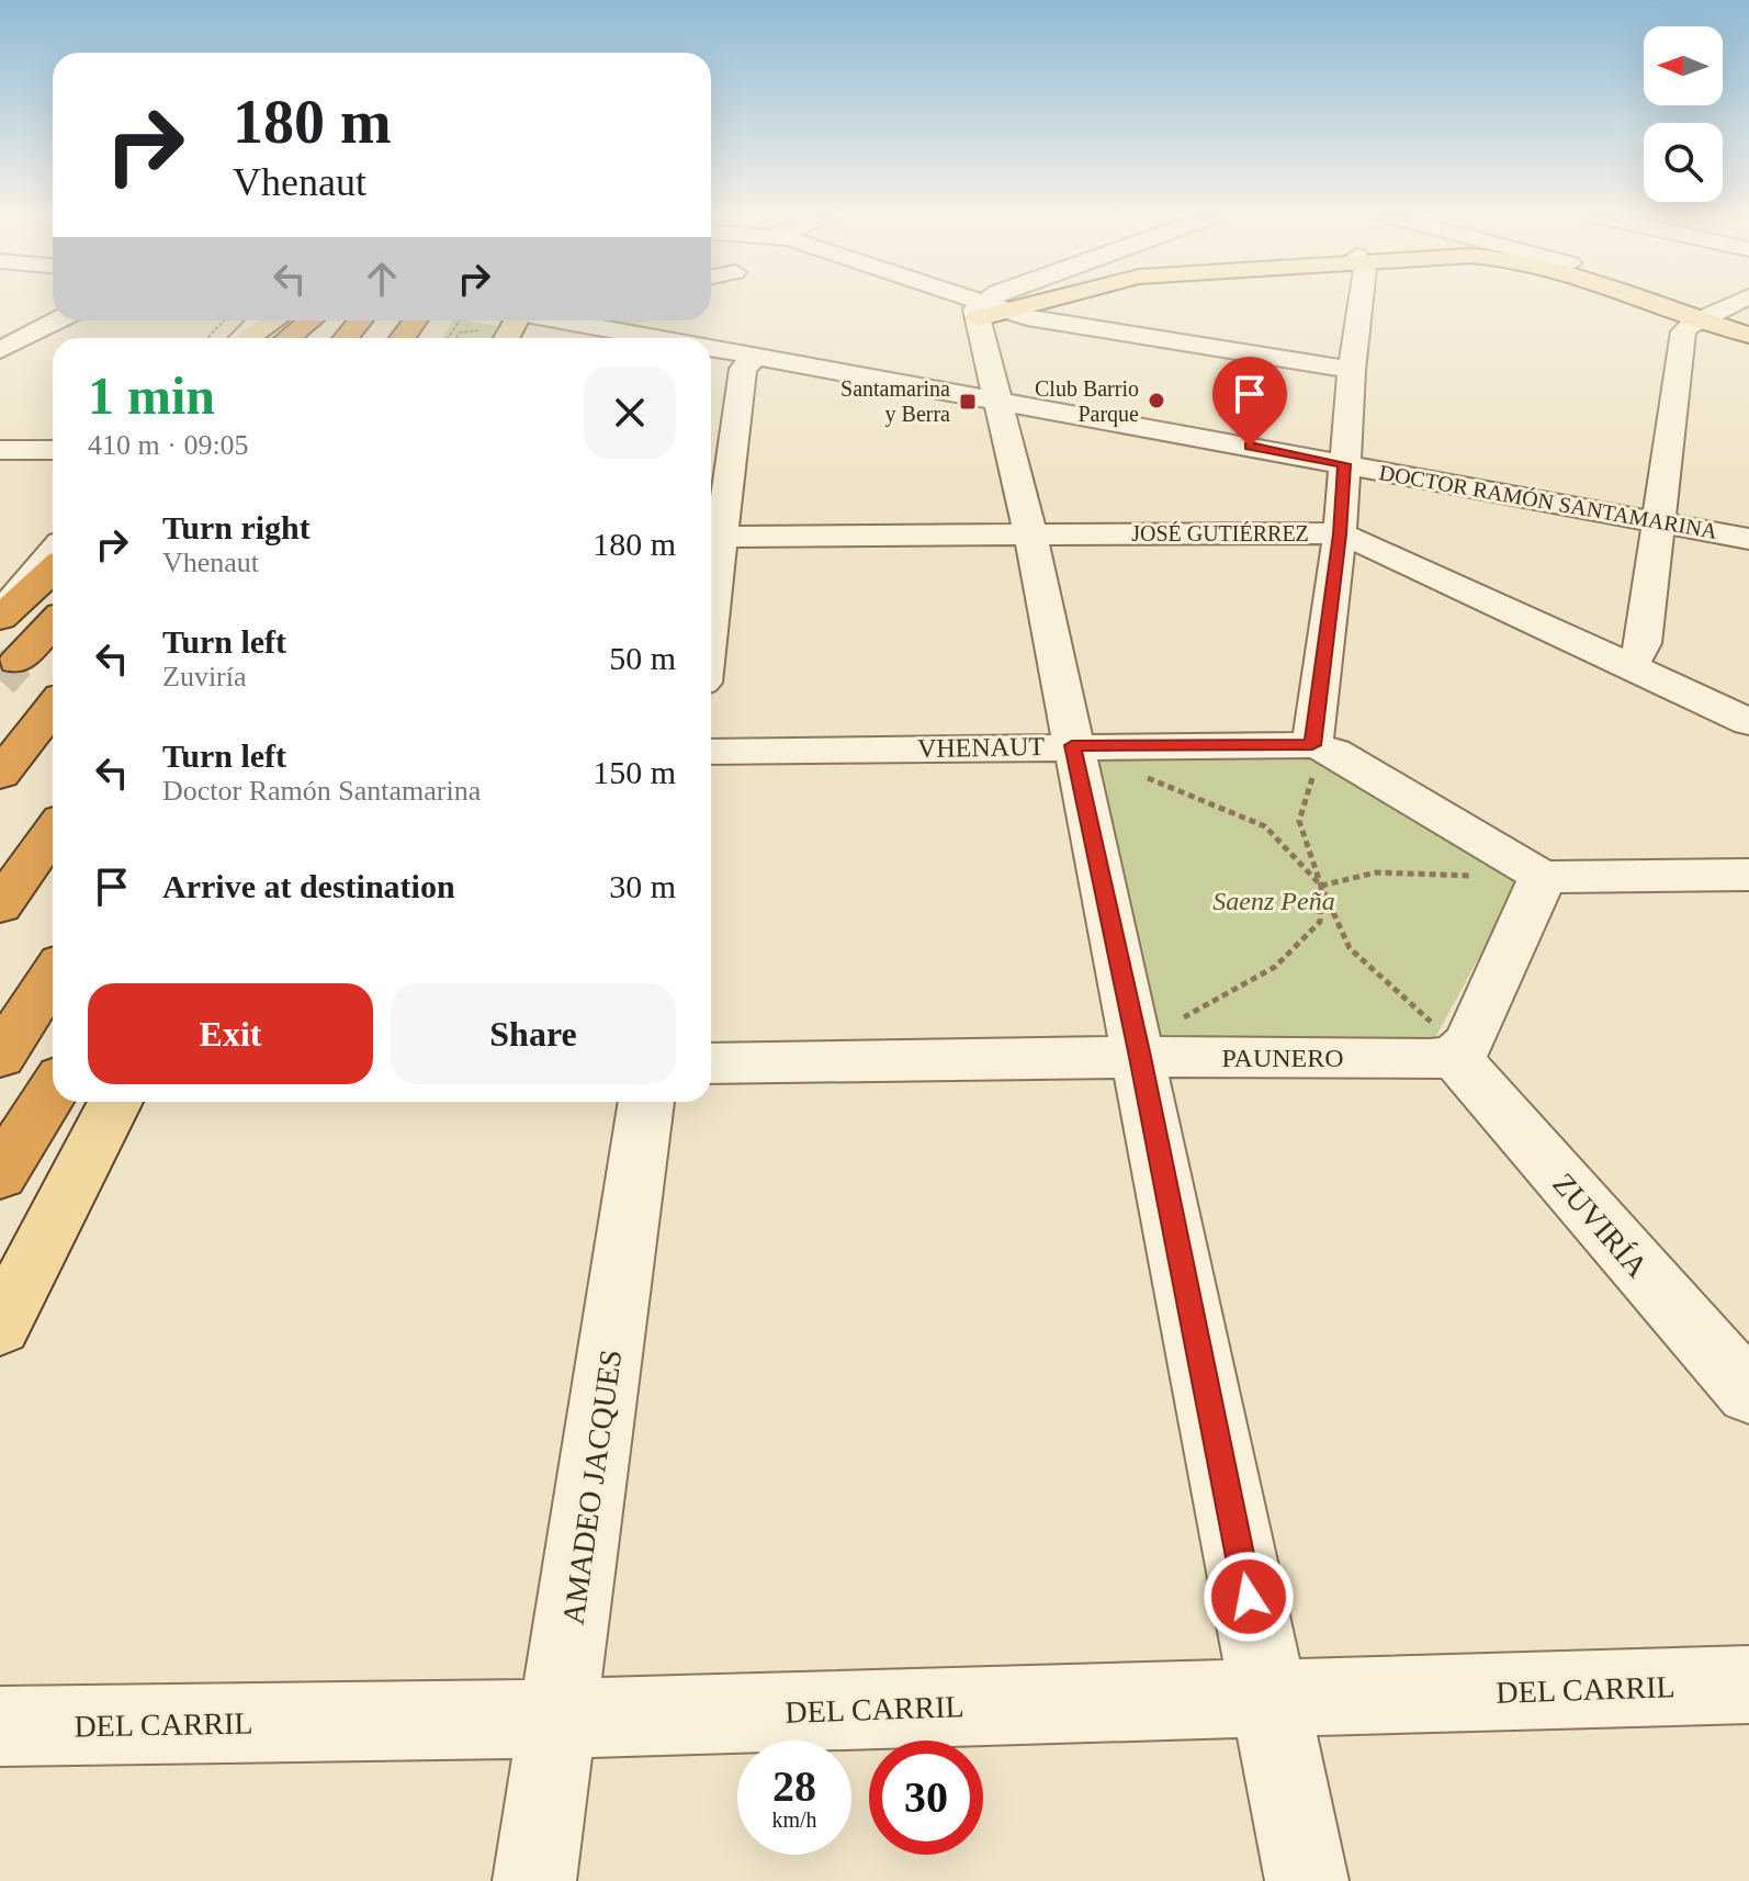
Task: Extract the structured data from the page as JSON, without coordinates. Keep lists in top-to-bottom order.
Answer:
{
  "streets": {
    "street": [
      "DOCTOR RAMÓN SANTAMARINA",
      "JOSÉ GUTIÉRREZ",
      "VHENAUT",
      "PAUNERO",
      "ZUVIRÍA",
      "AMADEO JACQUES",
      "DEL CARRIL"
    ]
  },
  "crossings": [
    ["PAUNERO", "ZUVIRÍA"],
    ["AMADEO JACQUES", "DEL CARRIL"]
  ],
  "parks": ["Saenz Peña"],
  "places": {
    "other": ["Club Barrio Parque"],
    "transit": ["Santamarina y Berra"]
  },
  "north": "left",
  "page": {
    "turn": ["180 m", "Vhenaut"],
    "heading": ["1 min", "410 m · 09:05"],
    "list": [
      {
        "name": "Turn right",
        "note": "Vhenaut",
        "value": "180 m"
      },
      {
        "name": "Turn left",
        "note": "Zuviría",
        "value": "50 m"
      },
      {
        "name": "Turn left",
        "note": "Doctor Ramón Santamarina",
        "value": "150 m"
      },
      {
        "name": "Arrive at destination",
        "value": "30 m"
      }
    ],
    "buttons": ["Exit", "Share"],
    "speed": "28 km/h",
    "limit": "30"
  }
}
